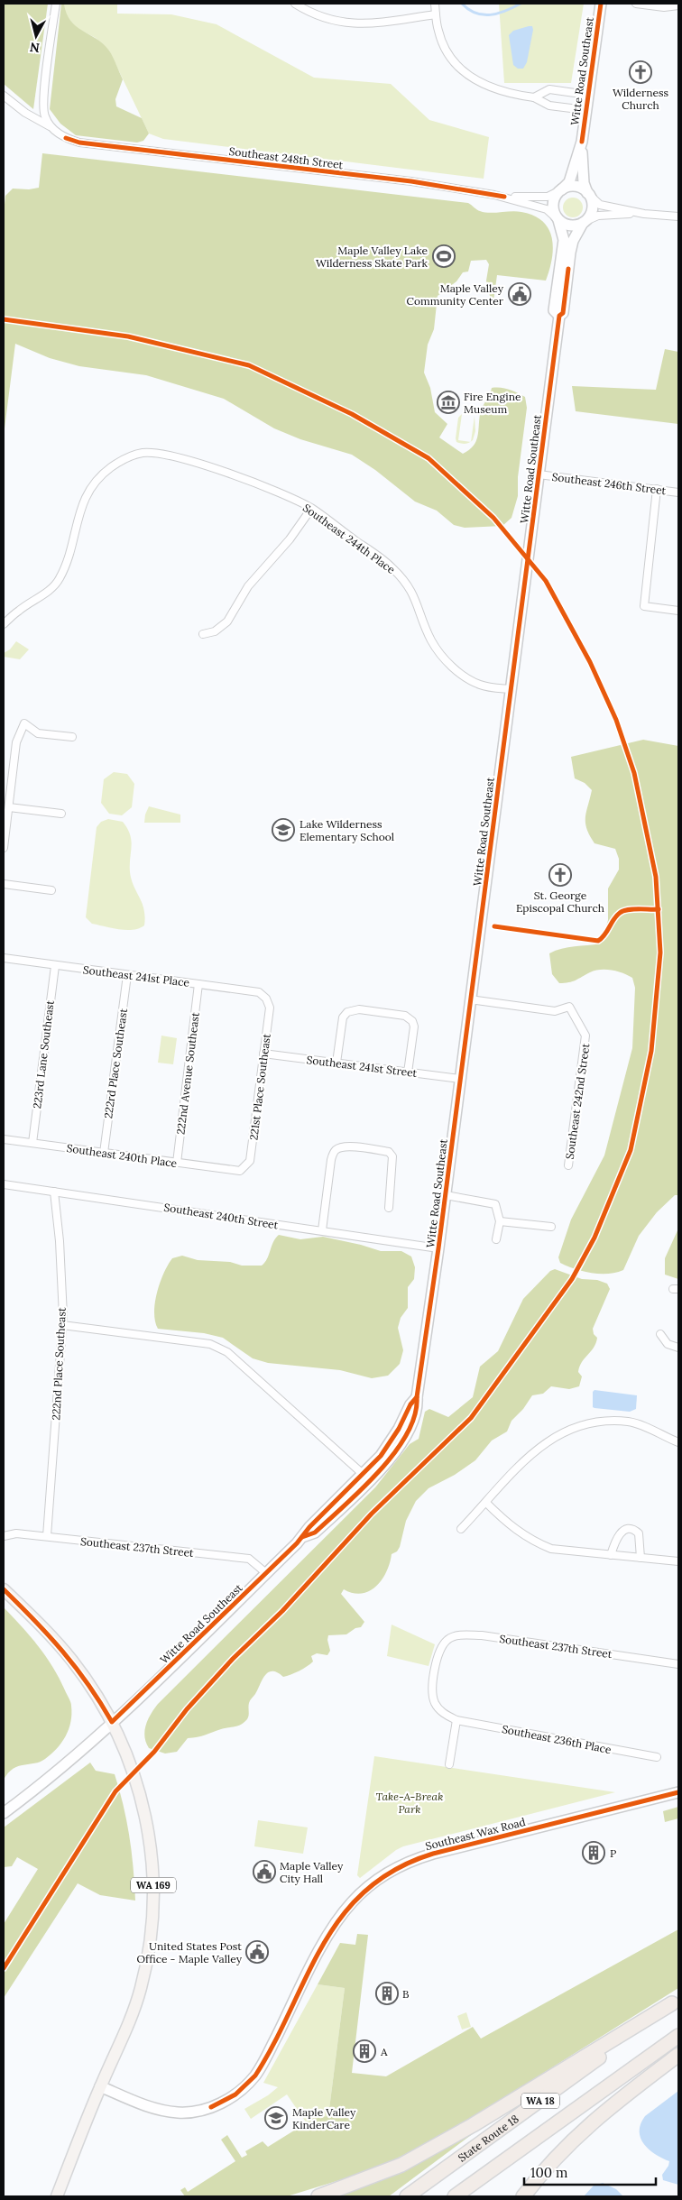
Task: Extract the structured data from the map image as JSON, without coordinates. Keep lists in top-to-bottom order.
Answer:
{
  "streets": {
    "highway": ["WA 18", "State Route 18"],
    "main road": ["WA 169"],
    "street": [
      "Witte Road Southeast",
      "Southeast 248th Street",
      "Southeast 246th Street",
      "Southeast 244th Place",
      "Southeast 241st Place",
      "223rd Lane Southeast",
      "222rd Place Southeast",
      "Southeast 241st Street",
      "222nd Avenue Southeast",
      "221st Place Southeast",
      "Southeast 242nd Street",
      "Southeast 240th Place",
      "Southeast 240th Street",
      "222nd Place Southeast",
      "Southeast 237th Street",
      "Southeast 236th Place",
      "Southeast Wax Road"
    ]
  },
  "crossings": [
    ["Witte Road Southeast", "Southeast 248th Street"],
    ["Witte Road Southeast", "Southeast 246th Street"],
    ["Witte Road Southeast", "Southeast 244th Place"],
    ["Witte Road Southeast", "Southeast 241st Street"],
    ["Witte Road Southeast", "Southeast 242nd Street"],
    ["Witte Road Southeast", "Southeast 240th Street"],
    ["Witte Road Southeast", "Southeast 237th Street"],
    ["Witte Road Southeast", "WA 169"],
    ["Southeast 241st Place", "223rd Lane Southeast"],
    ["Southeast 241st Place", "222rd Place Southeast"],
    ["Southeast 241st Place", "222nd Avenue Southeast"],
    ["Southeast 241st Place", "221st Place Southeast"],
    ["223rd Lane Southeast", "Southeast 240th Place"],
    ["222rd Place Southeast", "Southeast 240th Place"],
    ["Southeast 241st Street", "221st Place Southeast"],
    ["222nd Avenue Southeast", "Southeast 240th Place"],
    ["221st Place Southeast", "Southeast 240th Place"],
    ["Southeast 240th Street", "222nd Place Southeast"],
    ["222nd Place Southeast", "Southeast 237th Street"],
    ["Southeast 237th Street", "Southeast 236th Place"],
    ["Southeast Wax Road", "WA 169"]
  ],
  "parks": ["Take-A-Break Park"],
  "places": {
    "church": ["Wilderness Church", "St. George Episcopal Church"],
    "sports": ["Maple Valley Lake Wilderness Skate Park"],
    "public building": ["Maple Valley Community Center", "Maple Valley City Hall", "United States Post Office - Maple Valley"],
    "museum": ["Fire Engine Museum"],
    "school or university": ["Lake Wilderness Elementary School", "Maple Valley KinderCare"],
    "building": ["P", "B", "A"]
  },
  "scale_bar": "100 m",
  "north": "bottom"
}
